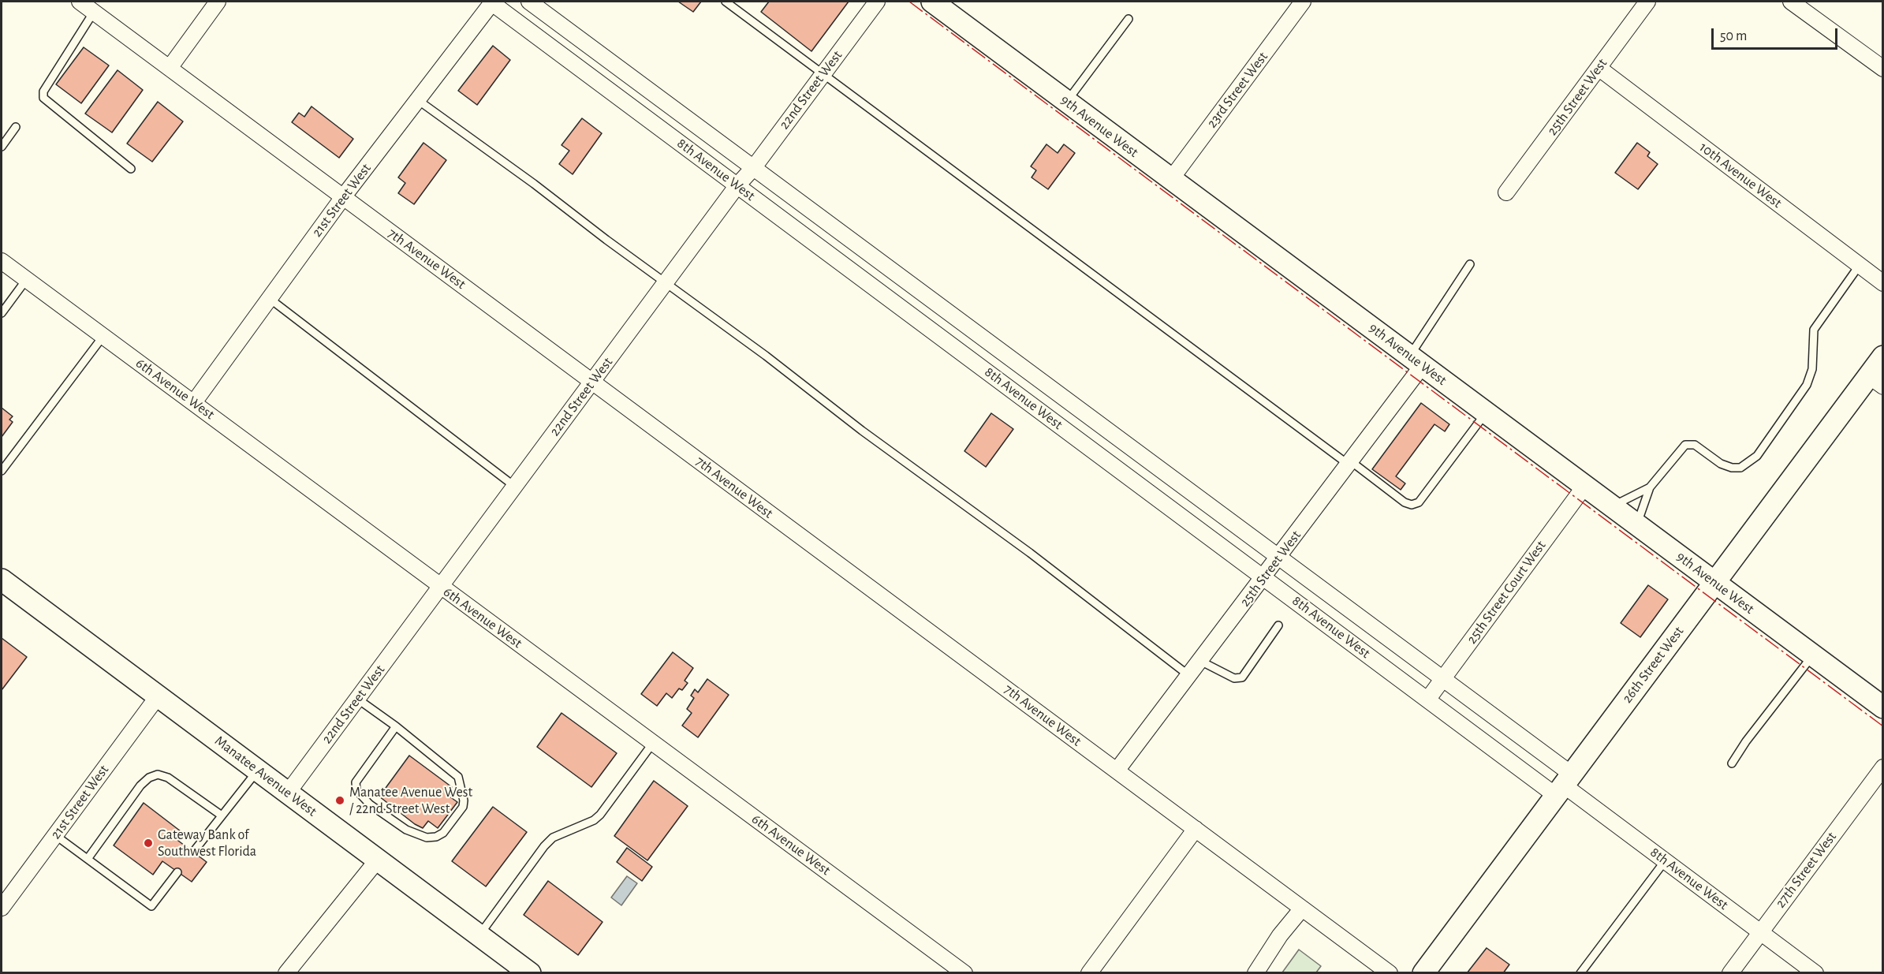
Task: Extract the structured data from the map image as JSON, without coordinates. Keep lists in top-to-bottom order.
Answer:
{
  "streets": {
    "street": [
      "22nd Street West",
      "23rd Street West",
      "25th Street West",
      "9th Avenue West",
      "8th Avenue West",
      "10th Avenue West",
      "21st Street West",
      "7th Avenue West",
      "6th Avenue West",
      "25th Street Court West",
      "26th Street West",
      "Manatee Avenue West",
      "27th Street West"
    ]
  },
  "crossings": [
    ["22nd Street West", "8th Avenue West"],
    ["22nd Street West", "7th Avenue West"],
    ["22nd Street West", "6th Avenue West"],
    ["22nd Street West", "Manatee Avenue West"],
    ["23rd Street West", "9th Avenue West"],
    ["25th Street West", "9th Avenue West"],
    ["25th Street West", "8th Avenue West"],
    ["25th Street West", "10th Avenue West"],
    ["25th Street West", "7th Avenue West"],
    ["9th Avenue West", "25th Street Court West"],
    ["9th Avenue West", "26th Street West"],
    ["8th Avenue West", "21st Street West"],
    ["8th Avenue West", "25th Street Court West"],
    ["8th Avenue West", "26th Street West"],
    ["8th Avenue West", "27th Street West"],
    ["21st Street West", "7th Avenue West"],
    ["21st Street West", "6th Avenue West"],
    ["21st Street West", "Manatee Avenue West"]
  ],
  "places": ["Manatee Avenue West / 22nd Street West", "Gateway Bank of Southwest Florida"],
  "scale_bar": "50 m"
}
